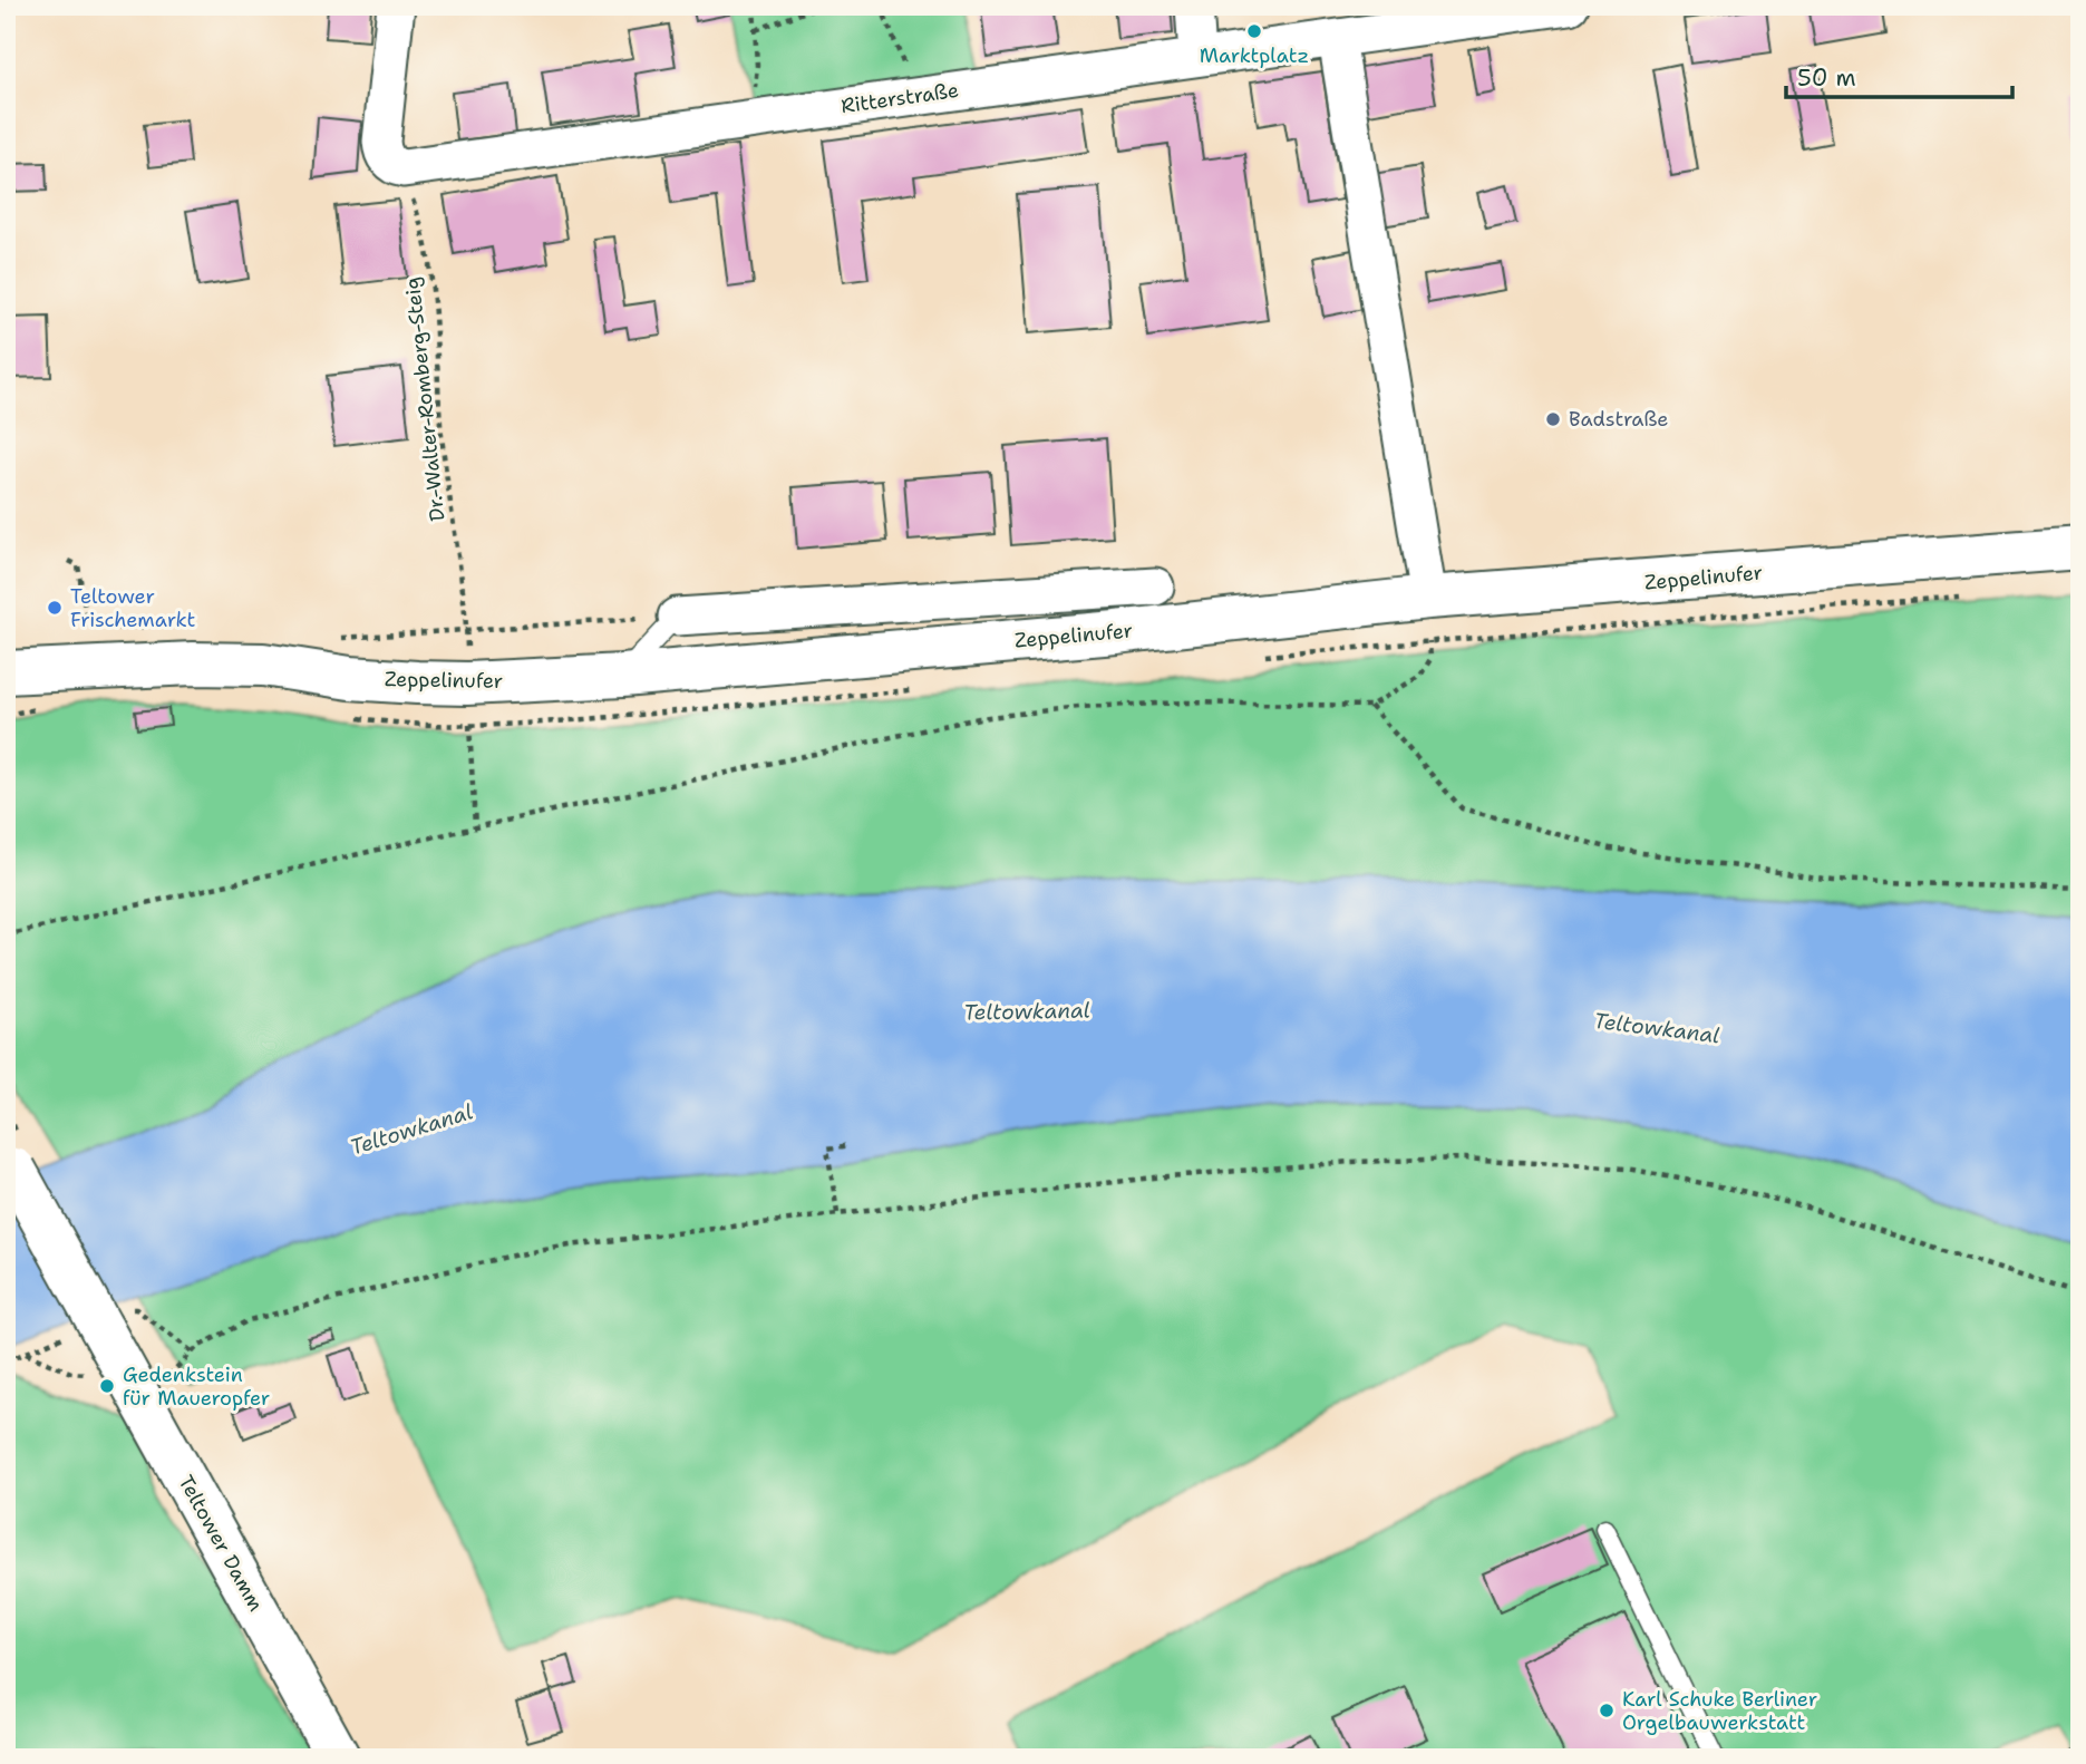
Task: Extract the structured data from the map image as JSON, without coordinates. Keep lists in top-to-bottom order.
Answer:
{
  "streets": {
    "main road": ["Zeppelinufer", "Teltower Damm"],
    "street": ["Ritterstraße"],
    "path": ["Dr.-Walter-Romberg-Steig"]
  },
  "crossings": [
    ["Ritterstraße", "Dr.-Walter-Romberg-Steig"]
  ],
  "water": ["Teltowkanal"],
  "places": [
    "Marktplatz",
    "Badstraße",
    "Teltower Frischemarkt",
    "Gedenkstein für Maueropfer",
    "Karl Schuke Berliner Orgelbauwerkstatt"
  ],
  "scale_bar": "50 m"
}
